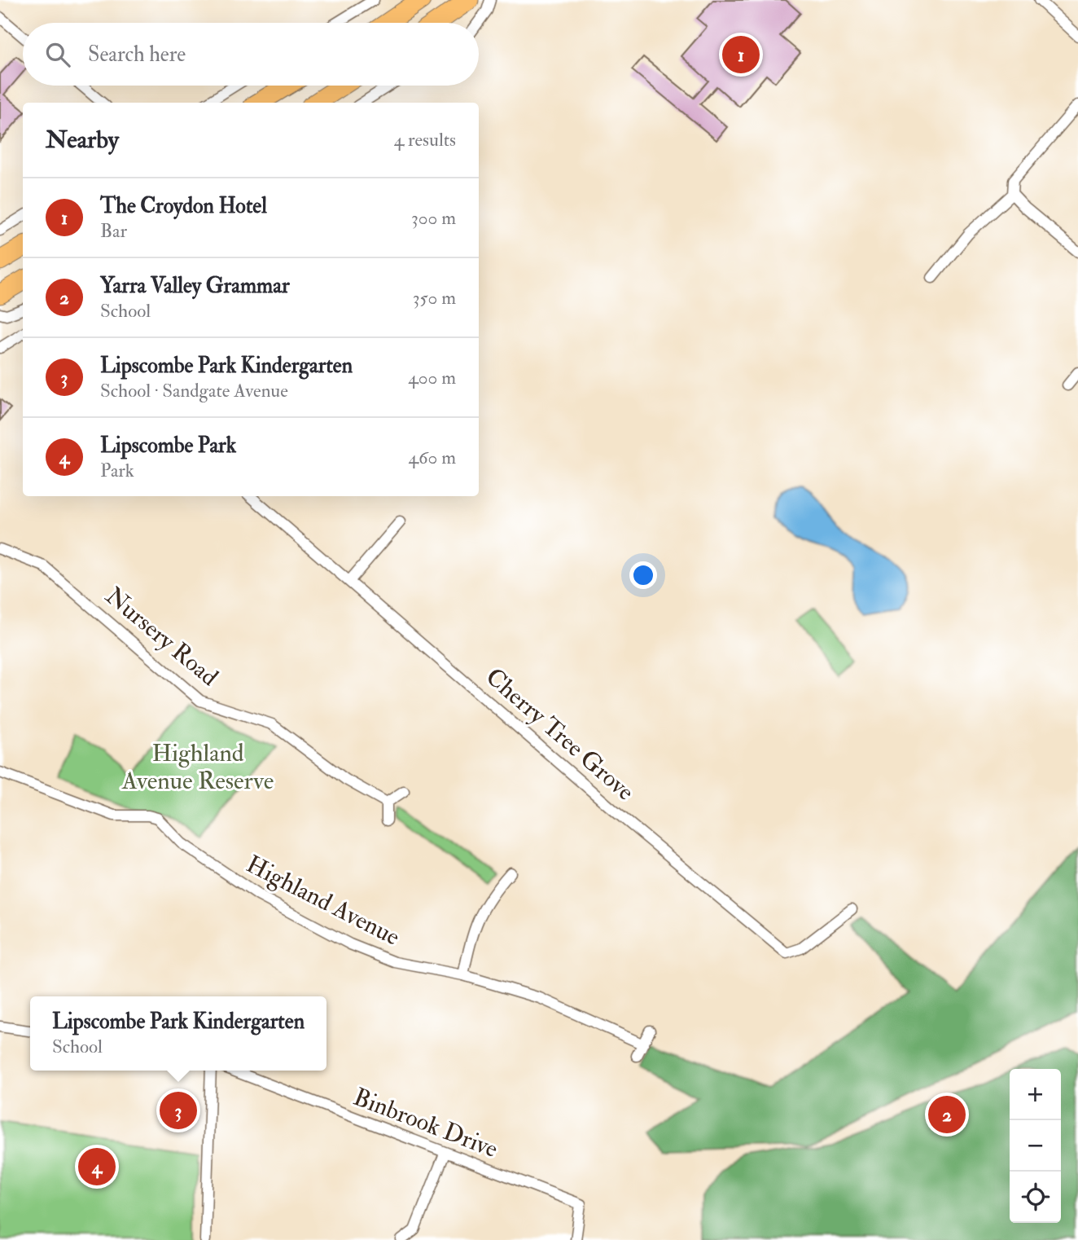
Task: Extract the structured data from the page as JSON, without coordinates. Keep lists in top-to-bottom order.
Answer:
{
  "streets": {
    "street": [
      "Nursery Road",
      "Cherry Tree Grove",
      "Highland Avenue",
      "Binbrook Drive"
    ]
  },
  "parks": ["Highland Avenue Reserve"],
  "page": {
    "search": "Search here",
    "pins": [
      "1",
      "3",
      "2",
      "4"
    ],
    "heading": ["Nearby", "4 results"],
    "list": [
      {
        "mark": "1",
        "name": "The Croydon Hotel",
        "note": "Bar",
        "value": "300 m"
      },
      {
        "mark": "2",
        "name": "Yarra Valley Grammar",
        "note": "School",
        "value": "350 m"
      },
      {
        "mark": "3",
        "name": "Lipscombe Park Kindergarten",
        "note": "School · Sandgate Avenue",
        "value": "400 m"
      },
      {
        "mark": "4",
        "name": "Lipscombe Park",
        "note": "Park",
        "value": "460 m"
      }
    ],
    "popup": ["Lipscombe Park Kindergarten", "School"],
    "map_buttons": ["+", "−"]
  }
}
